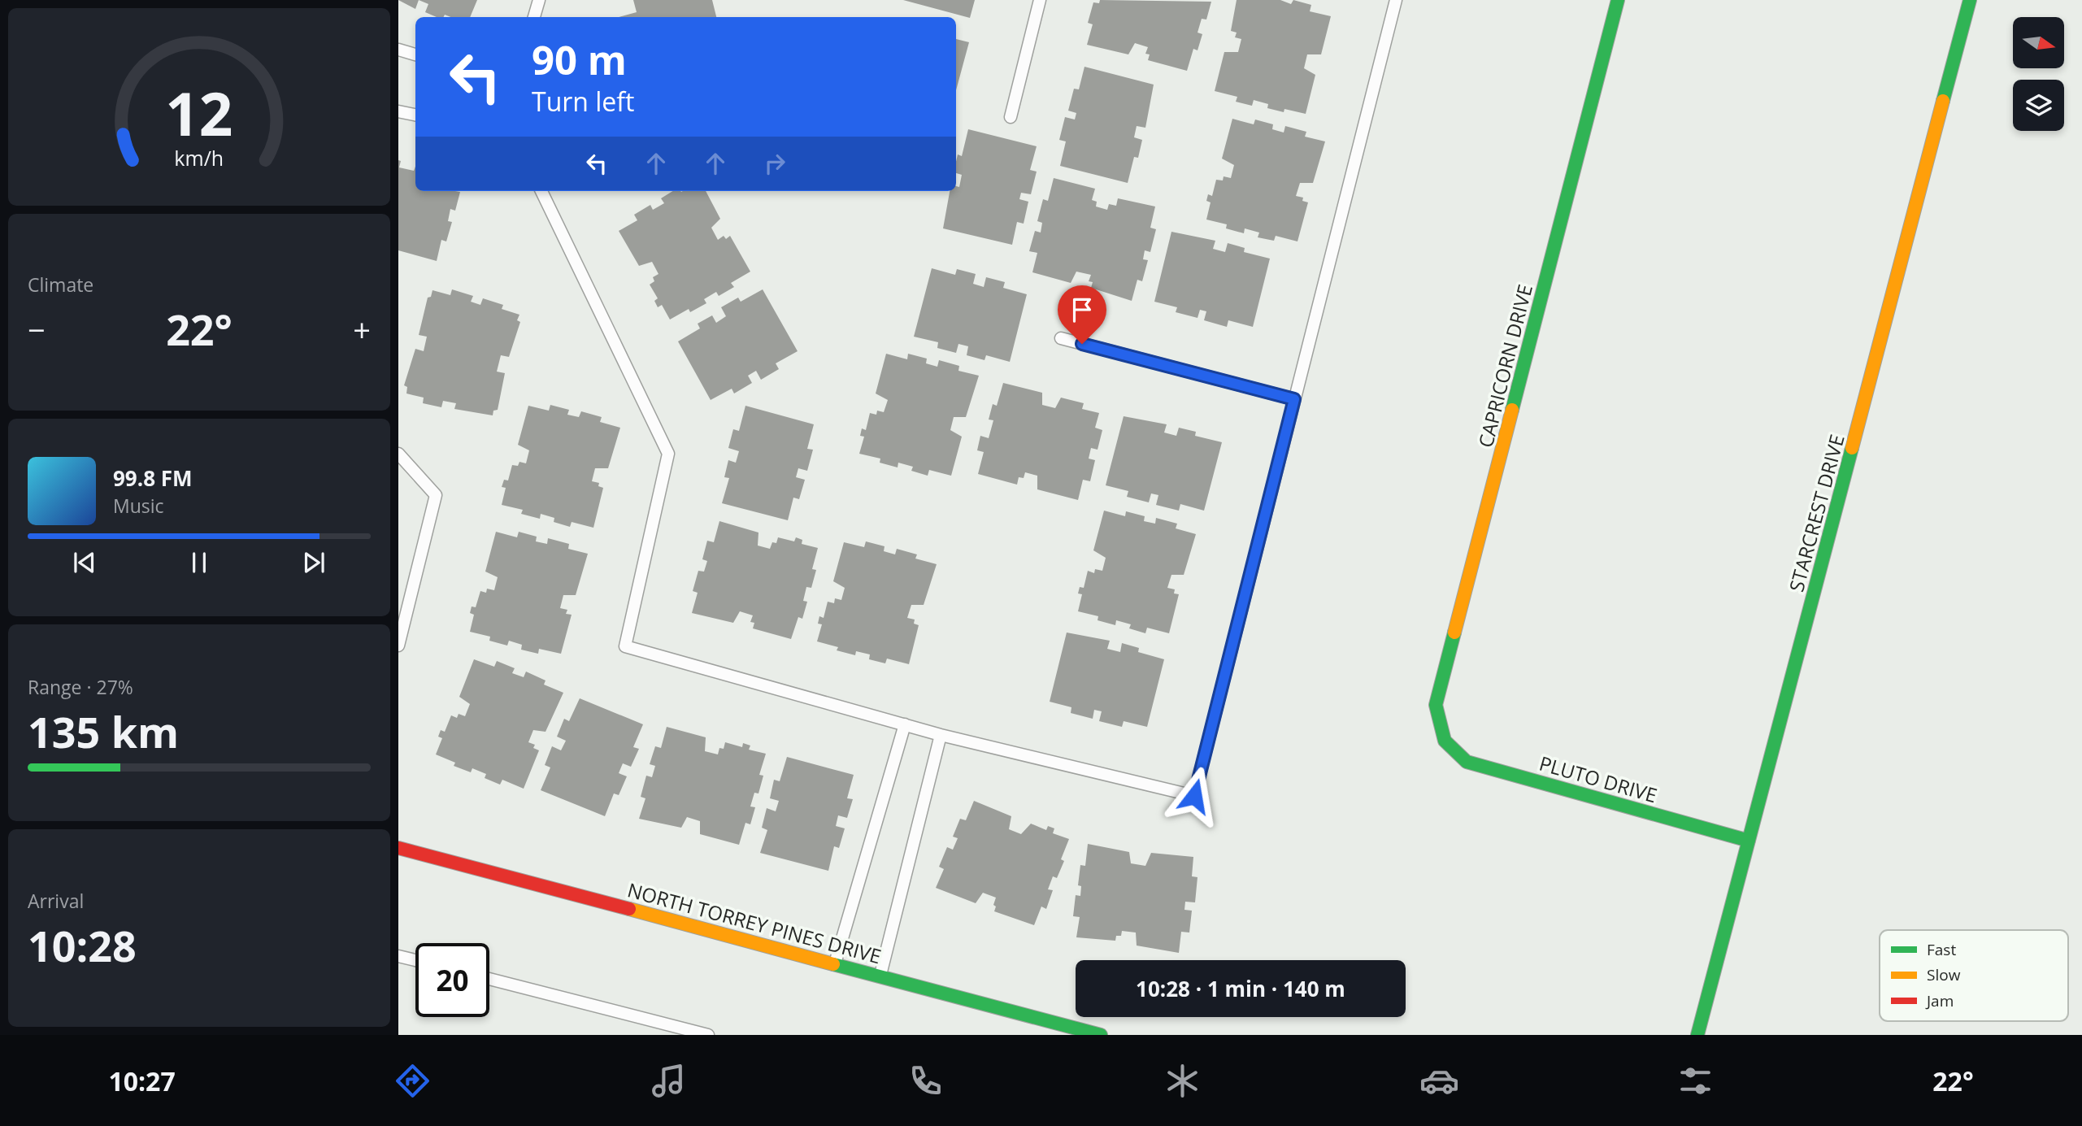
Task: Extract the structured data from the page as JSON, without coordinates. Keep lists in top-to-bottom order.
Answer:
{
  "streets": {
    "street": [
      "CAPRICORN DRIVE",
      "STARCREST DRIVE",
      "PLUTO DRIVE",
      "NORTH TORREY PINES DRIVE"
    ]
  },
  "crossings": [
    ["CAPRICORN DRIVE", "PLUTO DRIVE"],
    ["STARCREST DRIVE", "PLUTO DRIVE"]
  ],
  "legend": ["Fast", "Slow", "Jam"],
  "north": "right",
  "page": {
    "turn": ["90 m", "Turn left"],
    "tile": [
      "Climate",
      ["Range · 27%", "135 km"],
      ["Arrival", "10:28"]
    ],
    "heat": ["−", "22°", "+"],
    "song": ["99.8 FM", "Music"],
    "limit": "20",
    "trip": "10:28 · 1 min · 140 m",
    "tabs": ["10:27", "22°"],
    "gauge": ["12", "km/h"]
  }
}
